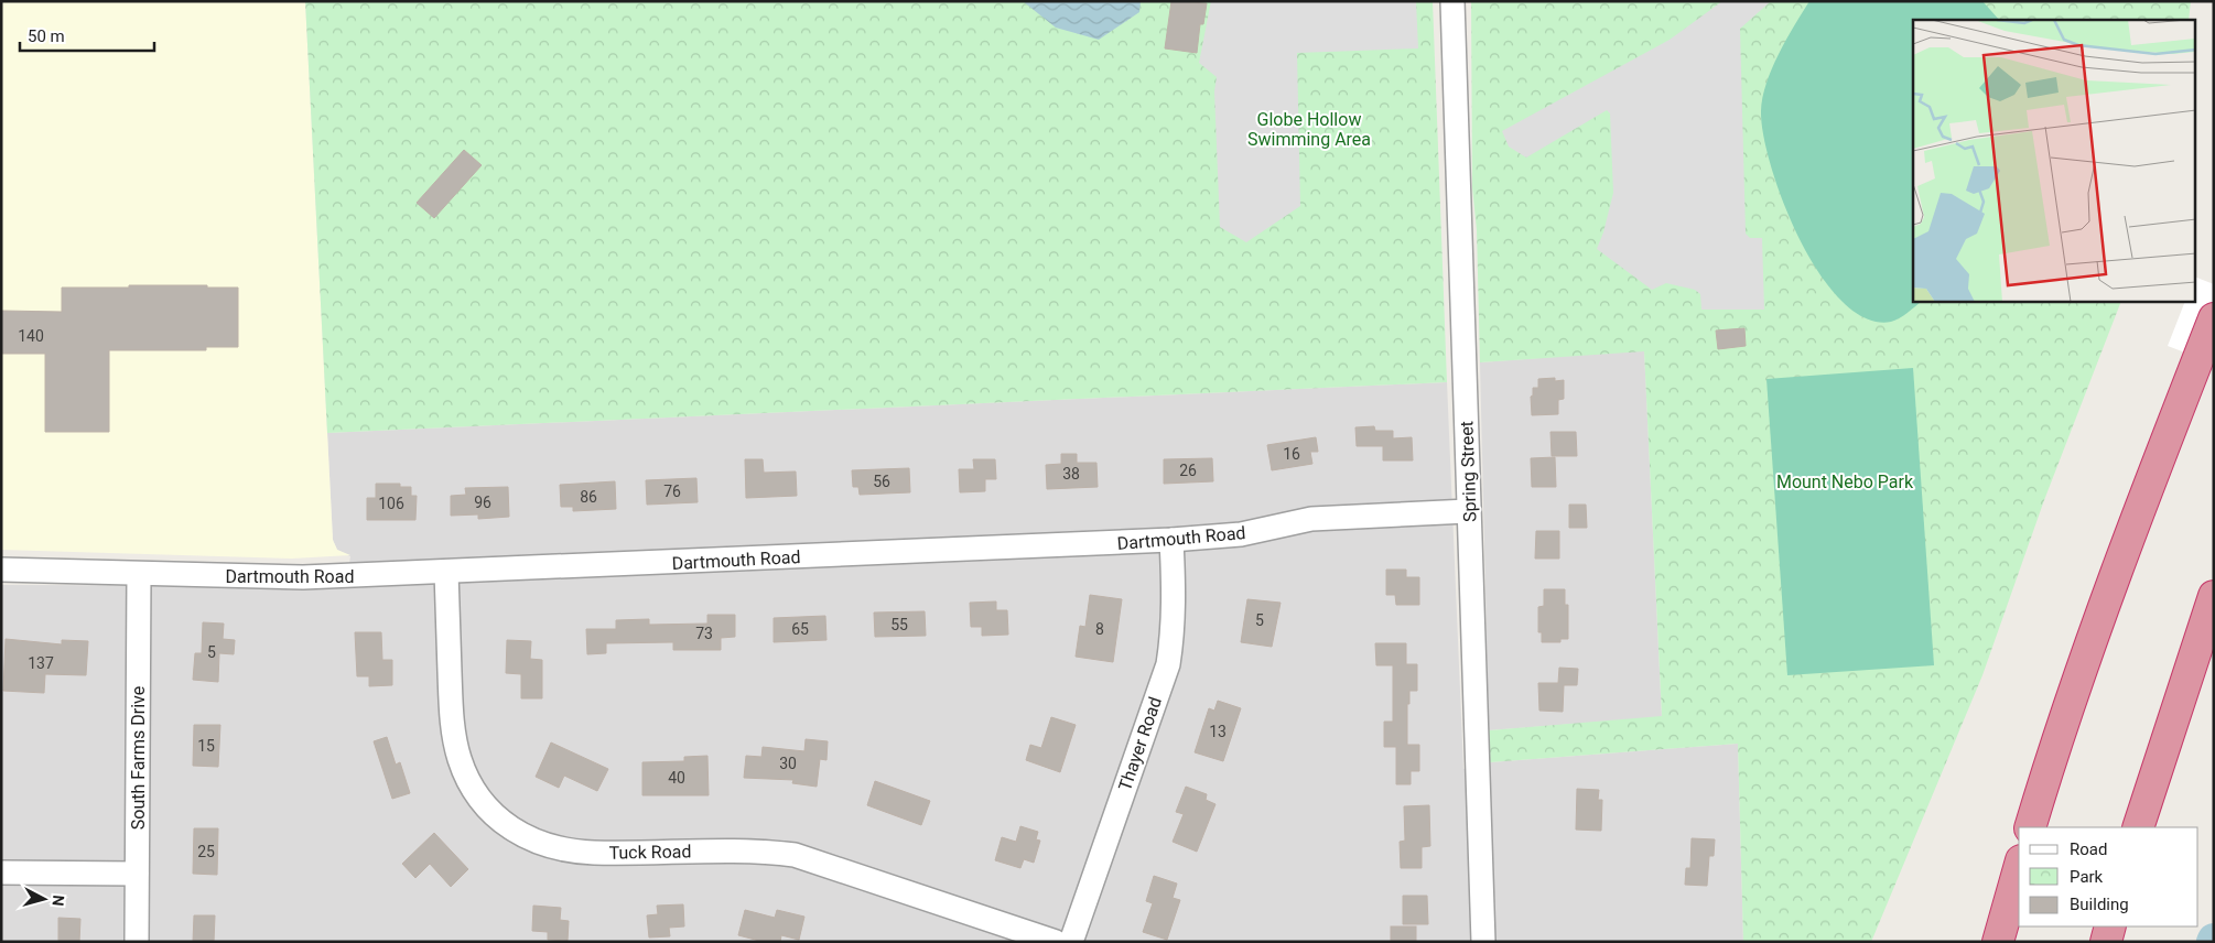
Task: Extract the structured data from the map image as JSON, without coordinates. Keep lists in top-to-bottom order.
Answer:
{
  "streets": {
    "street": [
      "Spring Street",
      "Dartmouth Road",
      "Thayer Road",
      "South Farms Drive",
      "Tuck Road"
    ]
  },
  "crossings": [
    ["Spring Street", "Dartmouth Road"],
    ["Dartmouth Road", "Thayer Road"],
    ["Dartmouth Road", "South Farms Drive"],
    ["Dartmouth Road", "Tuck Road"]
  ],
  "parks": ["Globe Hollow Swimming Area", "Mount Nebo Park"],
  "house_numbers": [
    "140",
    "16",
    "26",
    "38",
    "56",
    "76",
    "86",
    "96",
    "106",
    "5",
    "55",
    "65",
    "8",
    "73",
    "5",
    "137",
    "13",
    "15",
    "30",
    "40",
    "25"
  ],
  "legend": ["Road", "Park", "Building"],
  "scale_bar": "50 m",
  "north": "right"
}
